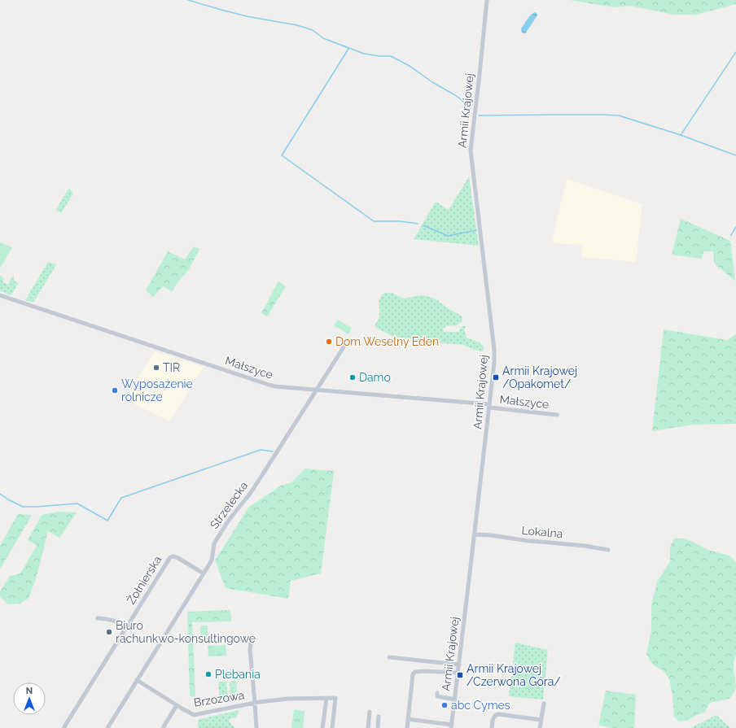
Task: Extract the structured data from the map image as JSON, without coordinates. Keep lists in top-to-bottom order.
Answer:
{
  "streets": {
    "street": [
      "Armii Krajowej",
      "Małszyce",
      "Strzelecka",
      "Lokalna",
      "Żołnierska",
      "Brzozowa"
    ]
  },
  "crossings": [
    ["Armii Krajowej", "Małszyce"],
    ["Armii Krajowej", "Lokalna"],
    ["Małszyce", "Strzelecka"],
    ["Strzelecka", "Żołnierska"],
    ["Strzelecka", "Brzozowa"]
  ],
  "places": {
    "other": [
      "Dom Weselny Eden",
      "TIR",
      "Damo",
      "Wyposażenie rolnicze",
      "Biuro rachunkwo-konsultingowe",
      "Plebania",
      "abc Cymes"
    ],
    "transit": ["Armii Krajowej /Opakomet/", "Armii Krajowej /Czerwona Góra/"]
  },
  "north": "top"
}
